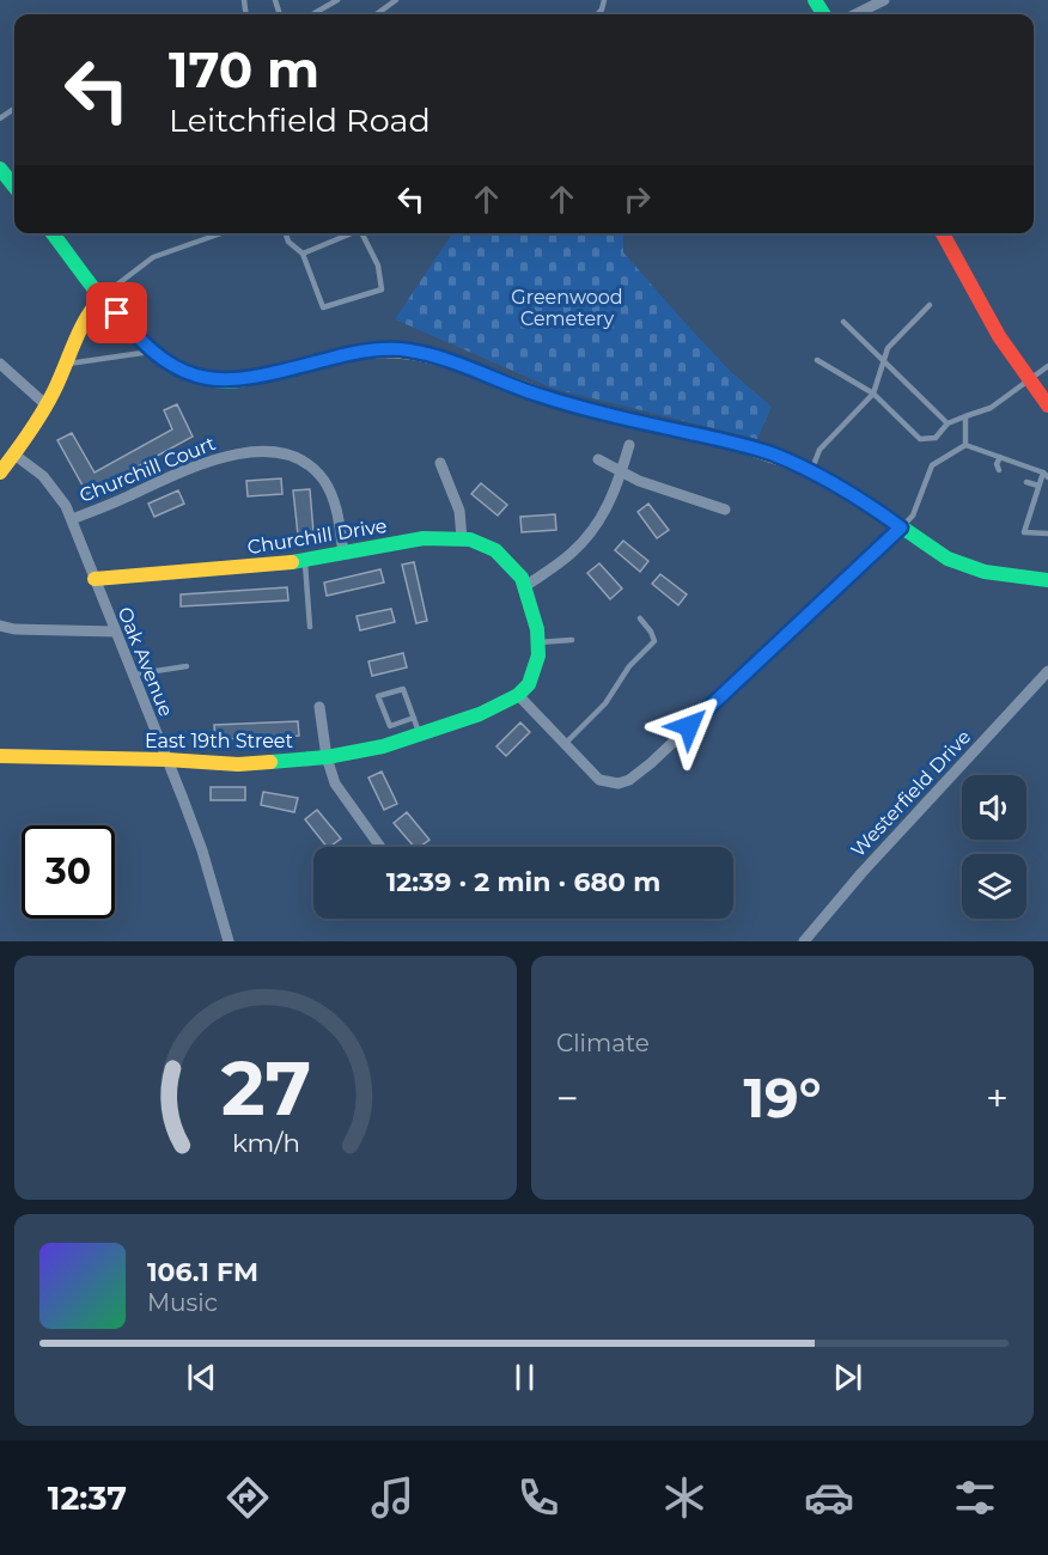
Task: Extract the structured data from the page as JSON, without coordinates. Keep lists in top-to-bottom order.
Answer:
{
  "streets": {
    "street": [
      "Churchill Court",
      "Churchill Drive",
      "Oak Avenue",
      "East 19th Street",
      "Westerfield Drive"
    ]
  },
  "crossings": [
    ["Churchill Court", "Churchill Drive"],
    ["Churchill Court", "Oak Avenue"],
    ["Churchill Drive", "Oak Avenue"],
    ["Oak Avenue", "East 19th Street"]
  ],
  "parks": ["Greenwood Cemetery"],
  "page": {
    "turn": ["170 m", "Leitchfield Road"],
    "limit": "30",
    "trip": "12:39 · 2 min · 680 m",
    "tile": "Climate",
    "heat": ["−", "19°", "+"],
    "song": ["106.1 FM", "Music"],
    "tabs": "12:37",
    "gauge": ["27", "km/h"]
  }
}
